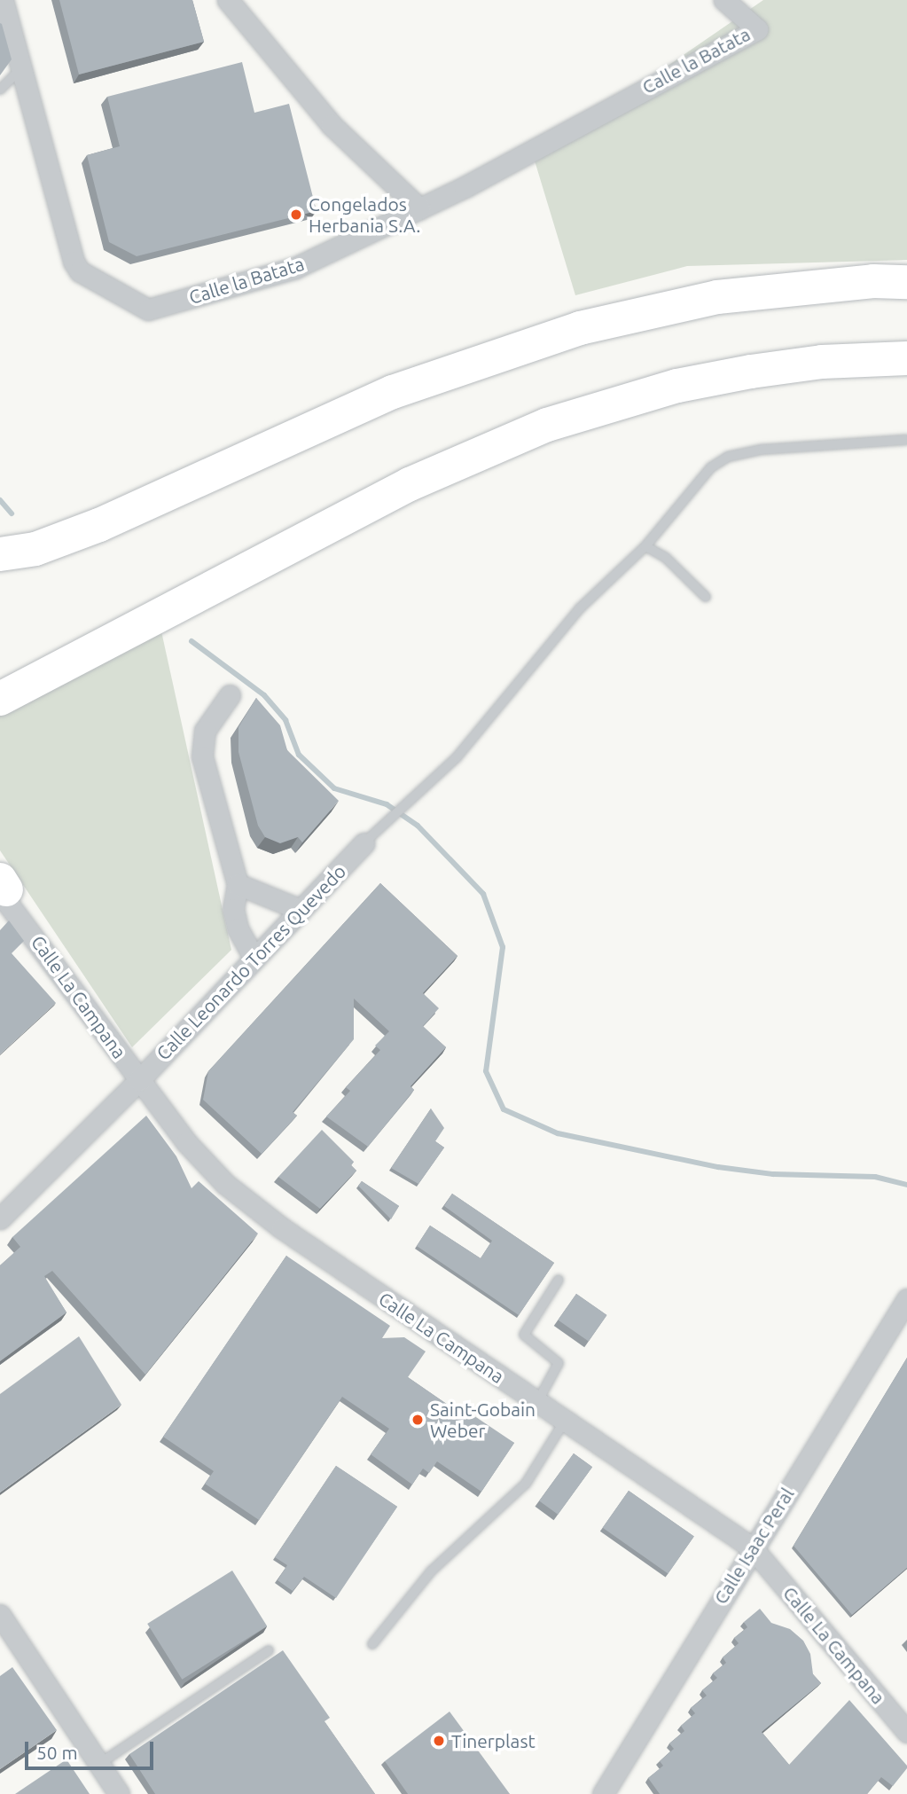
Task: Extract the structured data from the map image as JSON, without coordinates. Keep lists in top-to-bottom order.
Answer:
{
  "streets": {
    "street": [
      "Calle la Batata",
      "Calle Leonardo Torres Quevedo",
      "Calle La Campana",
      "Calle Isaac Peral"
    ]
  },
  "crossings": [
    ["Calle Leonardo Torres Quevedo", "Calle La Campana"],
    ["Calle La Campana", "Calle Isaac Peral"]
  ],
  "places": ["Congelados Herbania S.A.", "Saint-Gobain Weber", "Tinerplast"],
  "scale_bar": "50 m"
}
